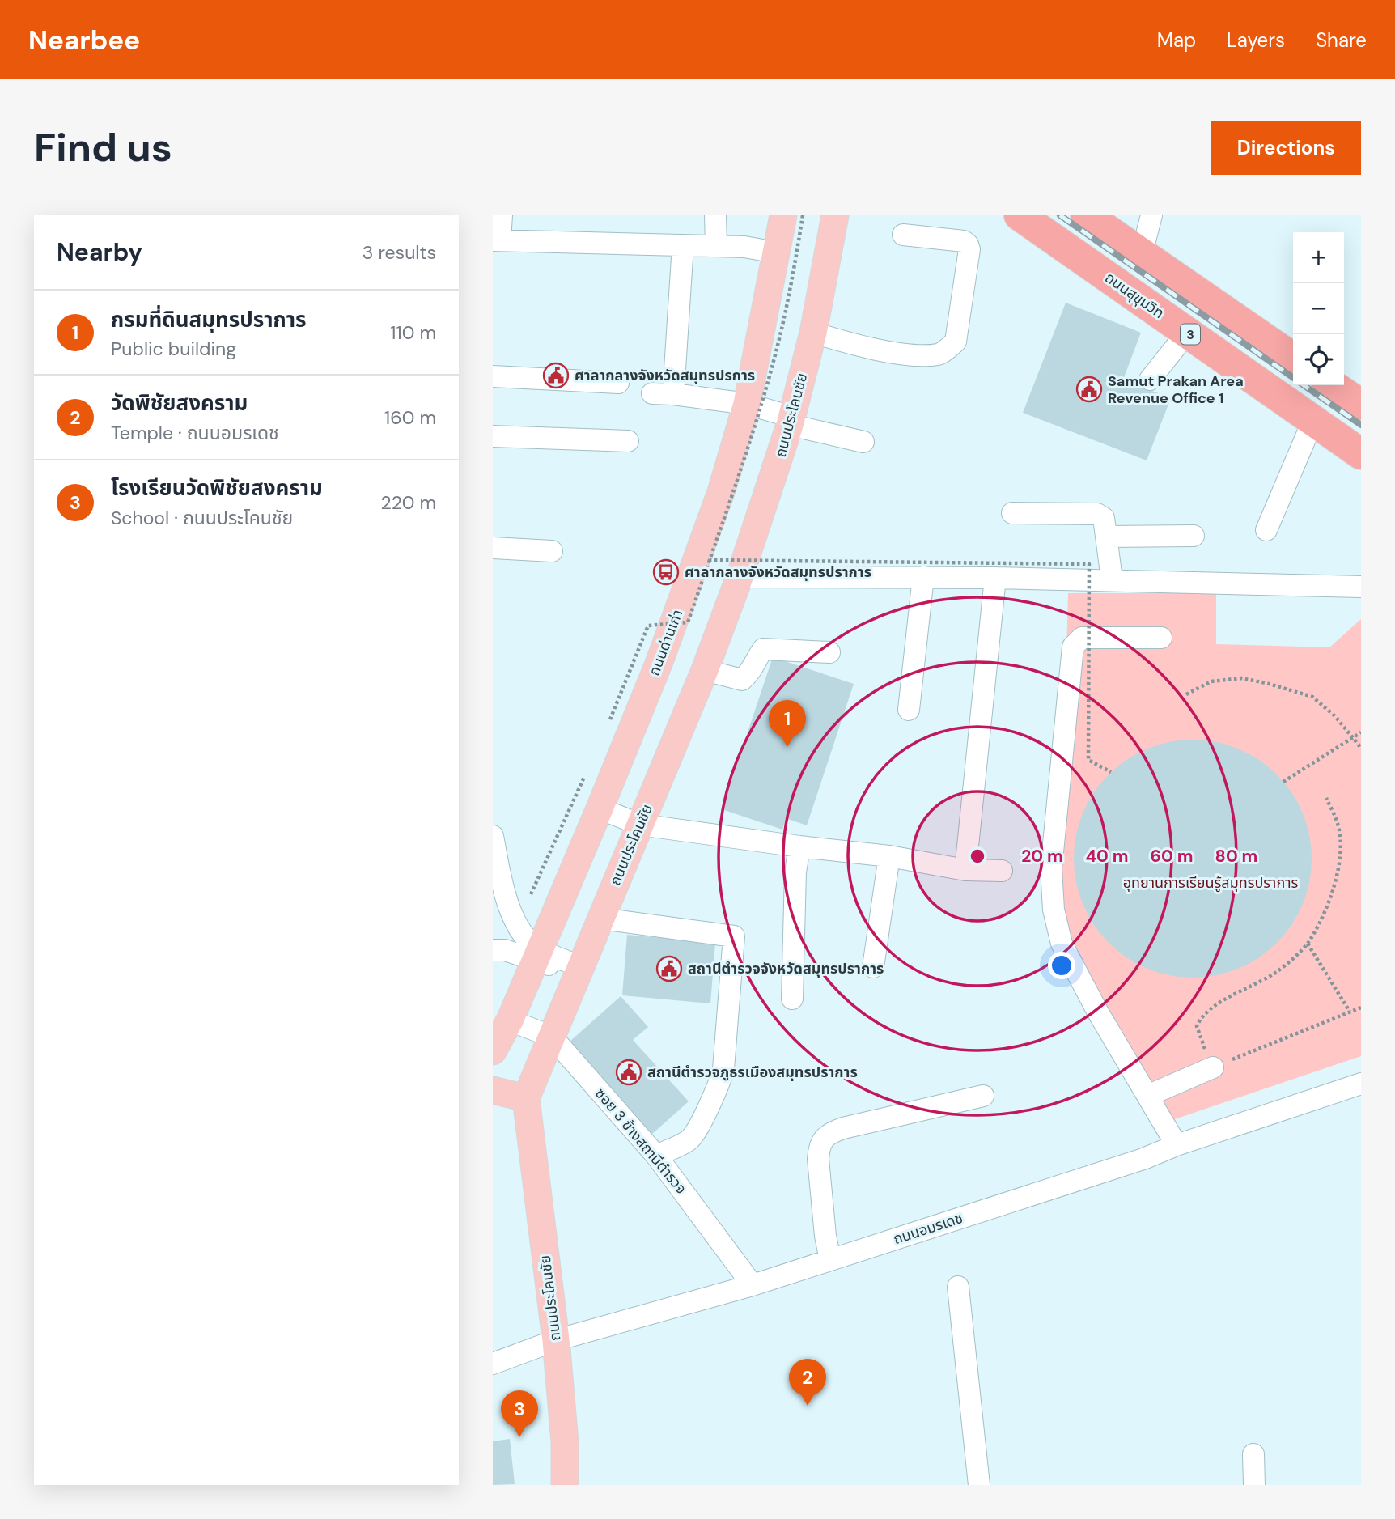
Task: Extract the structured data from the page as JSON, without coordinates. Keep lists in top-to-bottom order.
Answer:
{
  "streets": {
    "highway": ["ถนนสุขุมวิท", "3"],
    "main road": ["ถนนประโคนชัย", "ถนนด่านเก่า"],
    "street": ["ซอย 3 ข้างสถานีตำรวจ", "ถนนอมรเดช"]
  },
  "crossings": [
    ["ถนนประโคนชัย", "ซอย 3 ข้างสถานีตำรวจ"],
    ["ถนนประโคนชัย", "ถนนอมรเดช"],
    ["ถนนด่านเก่า", "ซอย 3 ข้างสถานีตำรวจ"],
    ["ซอย 3 ข้างสถานีตำรวจ", "ถนนอมรเดช"]
  ],
  "parks": ["อุทยานการเรียนรู้สมุทรปราการ"],
  "places": {
    "public building": [
      "ศาลากลางจังหวัดสมุทรปรการ",
      "Samut Prakan Area Revenue Office 1",
      "สถานีตำรวจจังหวัดสมุทรปราการ",
      "สถานีตำรวจภูธรเมืองสมุทรปราการ"
    ],
    "bus stop": ["ศาลากลางจังหวัดสมุทรปราการ"]
  },
  "page": {
    "header": "Nearbee",
    "nav": ["Map", "Layers", "Share"],
    "buttons": "Directions",
    "title": "Find us",
    "heading": ["Nearby", "3 results"],
    "map_buttons": ["+", "−"],
    "list": [
      {
        "mark": "1",
        "name": "กรมที่ดินสมุทรปราการ",
        "note": "Public building",
        "value": "110 m"
      },
      {
        "mark": "2",
        "name": "วัดพิชัยสงคราม",
        "note": "Temple · ถนนอมรเดช",
        "value": "160 m"
      },
      {
        "mark": "3",
        "name": "โรงเรียนวัดพิชัยสงคราม",
        "note": "School · ถนนประโคนชัย",
        "value": "220 m"
      }
    ],
    "pins": ["1", "2", "3"]
  },
  "rings": [
    "20 m",
    "40 m",
    "60 m",
    "80 m"
  ]
}
